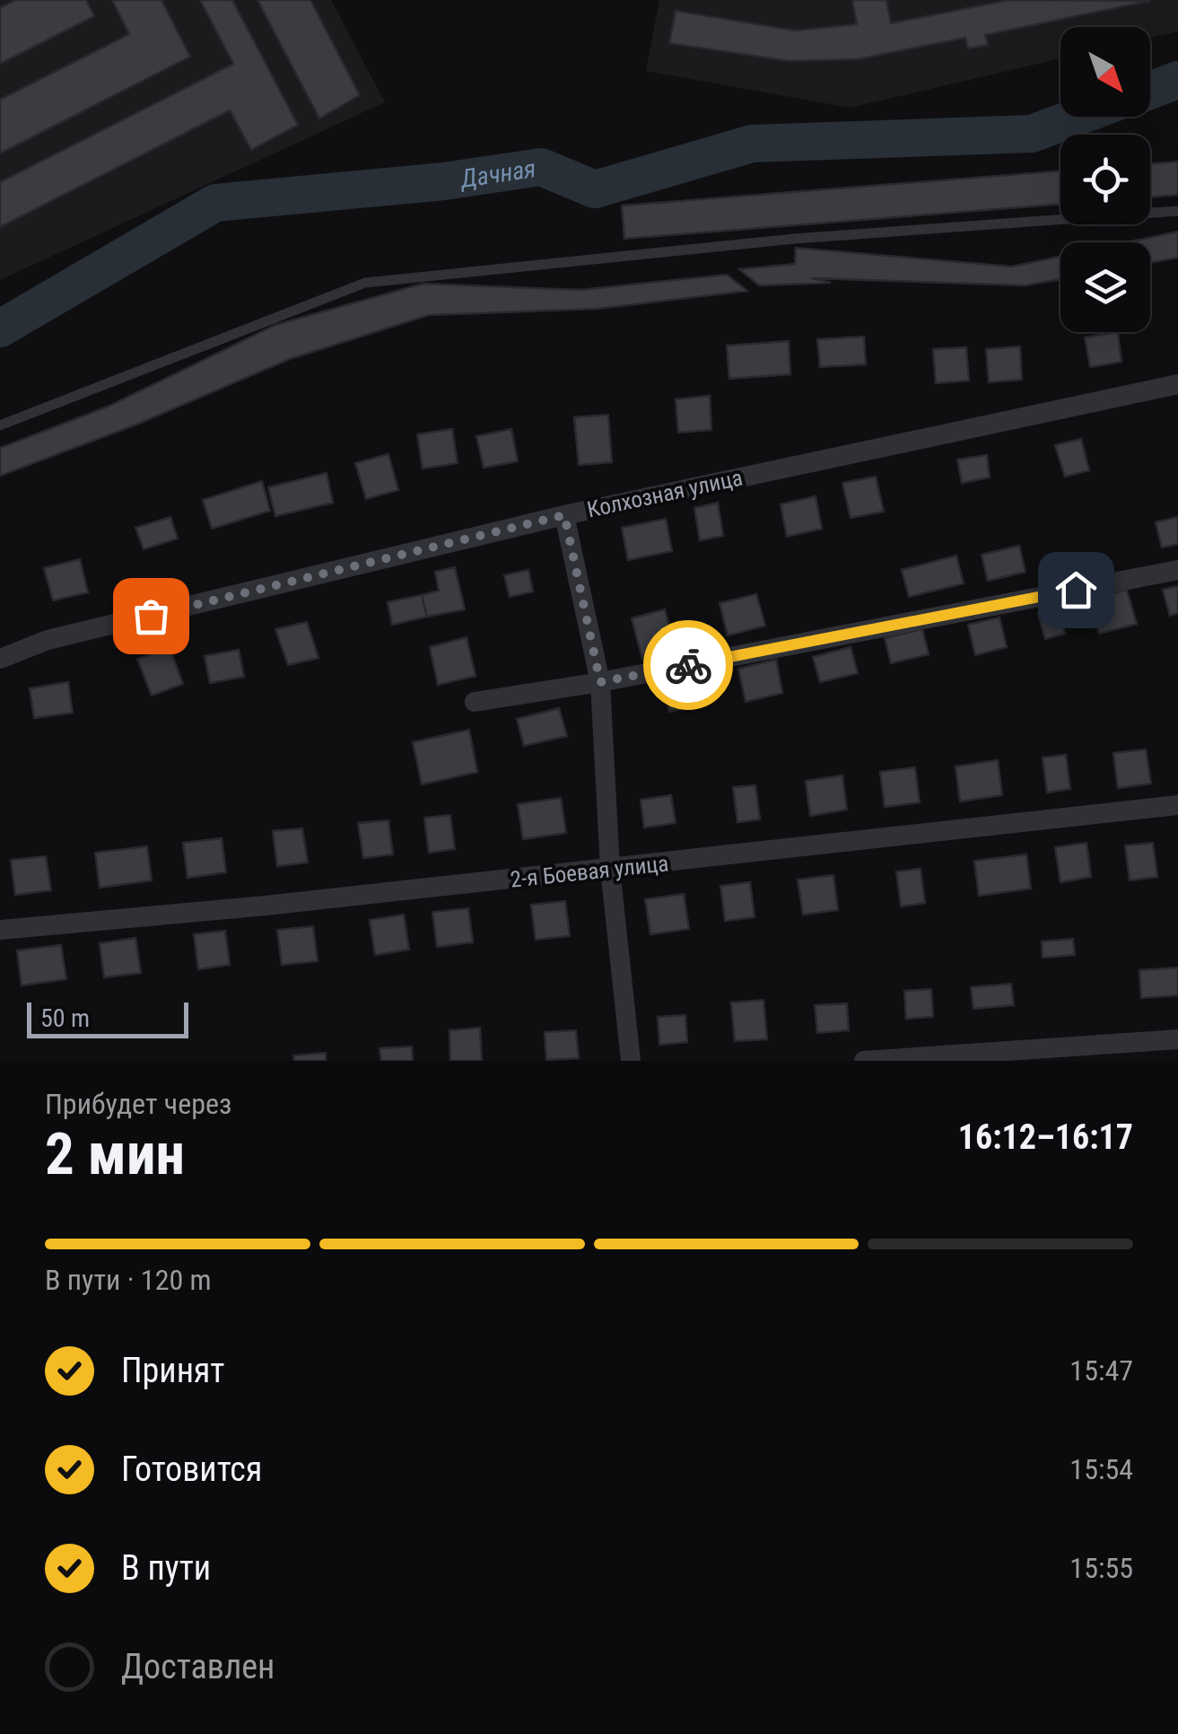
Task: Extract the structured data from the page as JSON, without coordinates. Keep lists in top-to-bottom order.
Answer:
{
  "streets": {
    "street": ["Колхозная улица", "2-я Боевая улица"]
  },
  "water": ["Дачная"],
  "scale_bar": "50 m",
  "north": "bottom right",
  "page": {
    "scale": "50 m",
    "heading": ["2 мин", "Прибудет через", "16:12–16:17"],
    "bar": "В пути · 120 m",
    "list": [
      ["Принят", "15:47"],
      ["Готовится", "15:54"],
      ["В пути", "15:55"],
      "Доставлен"
    ]
  }
}
